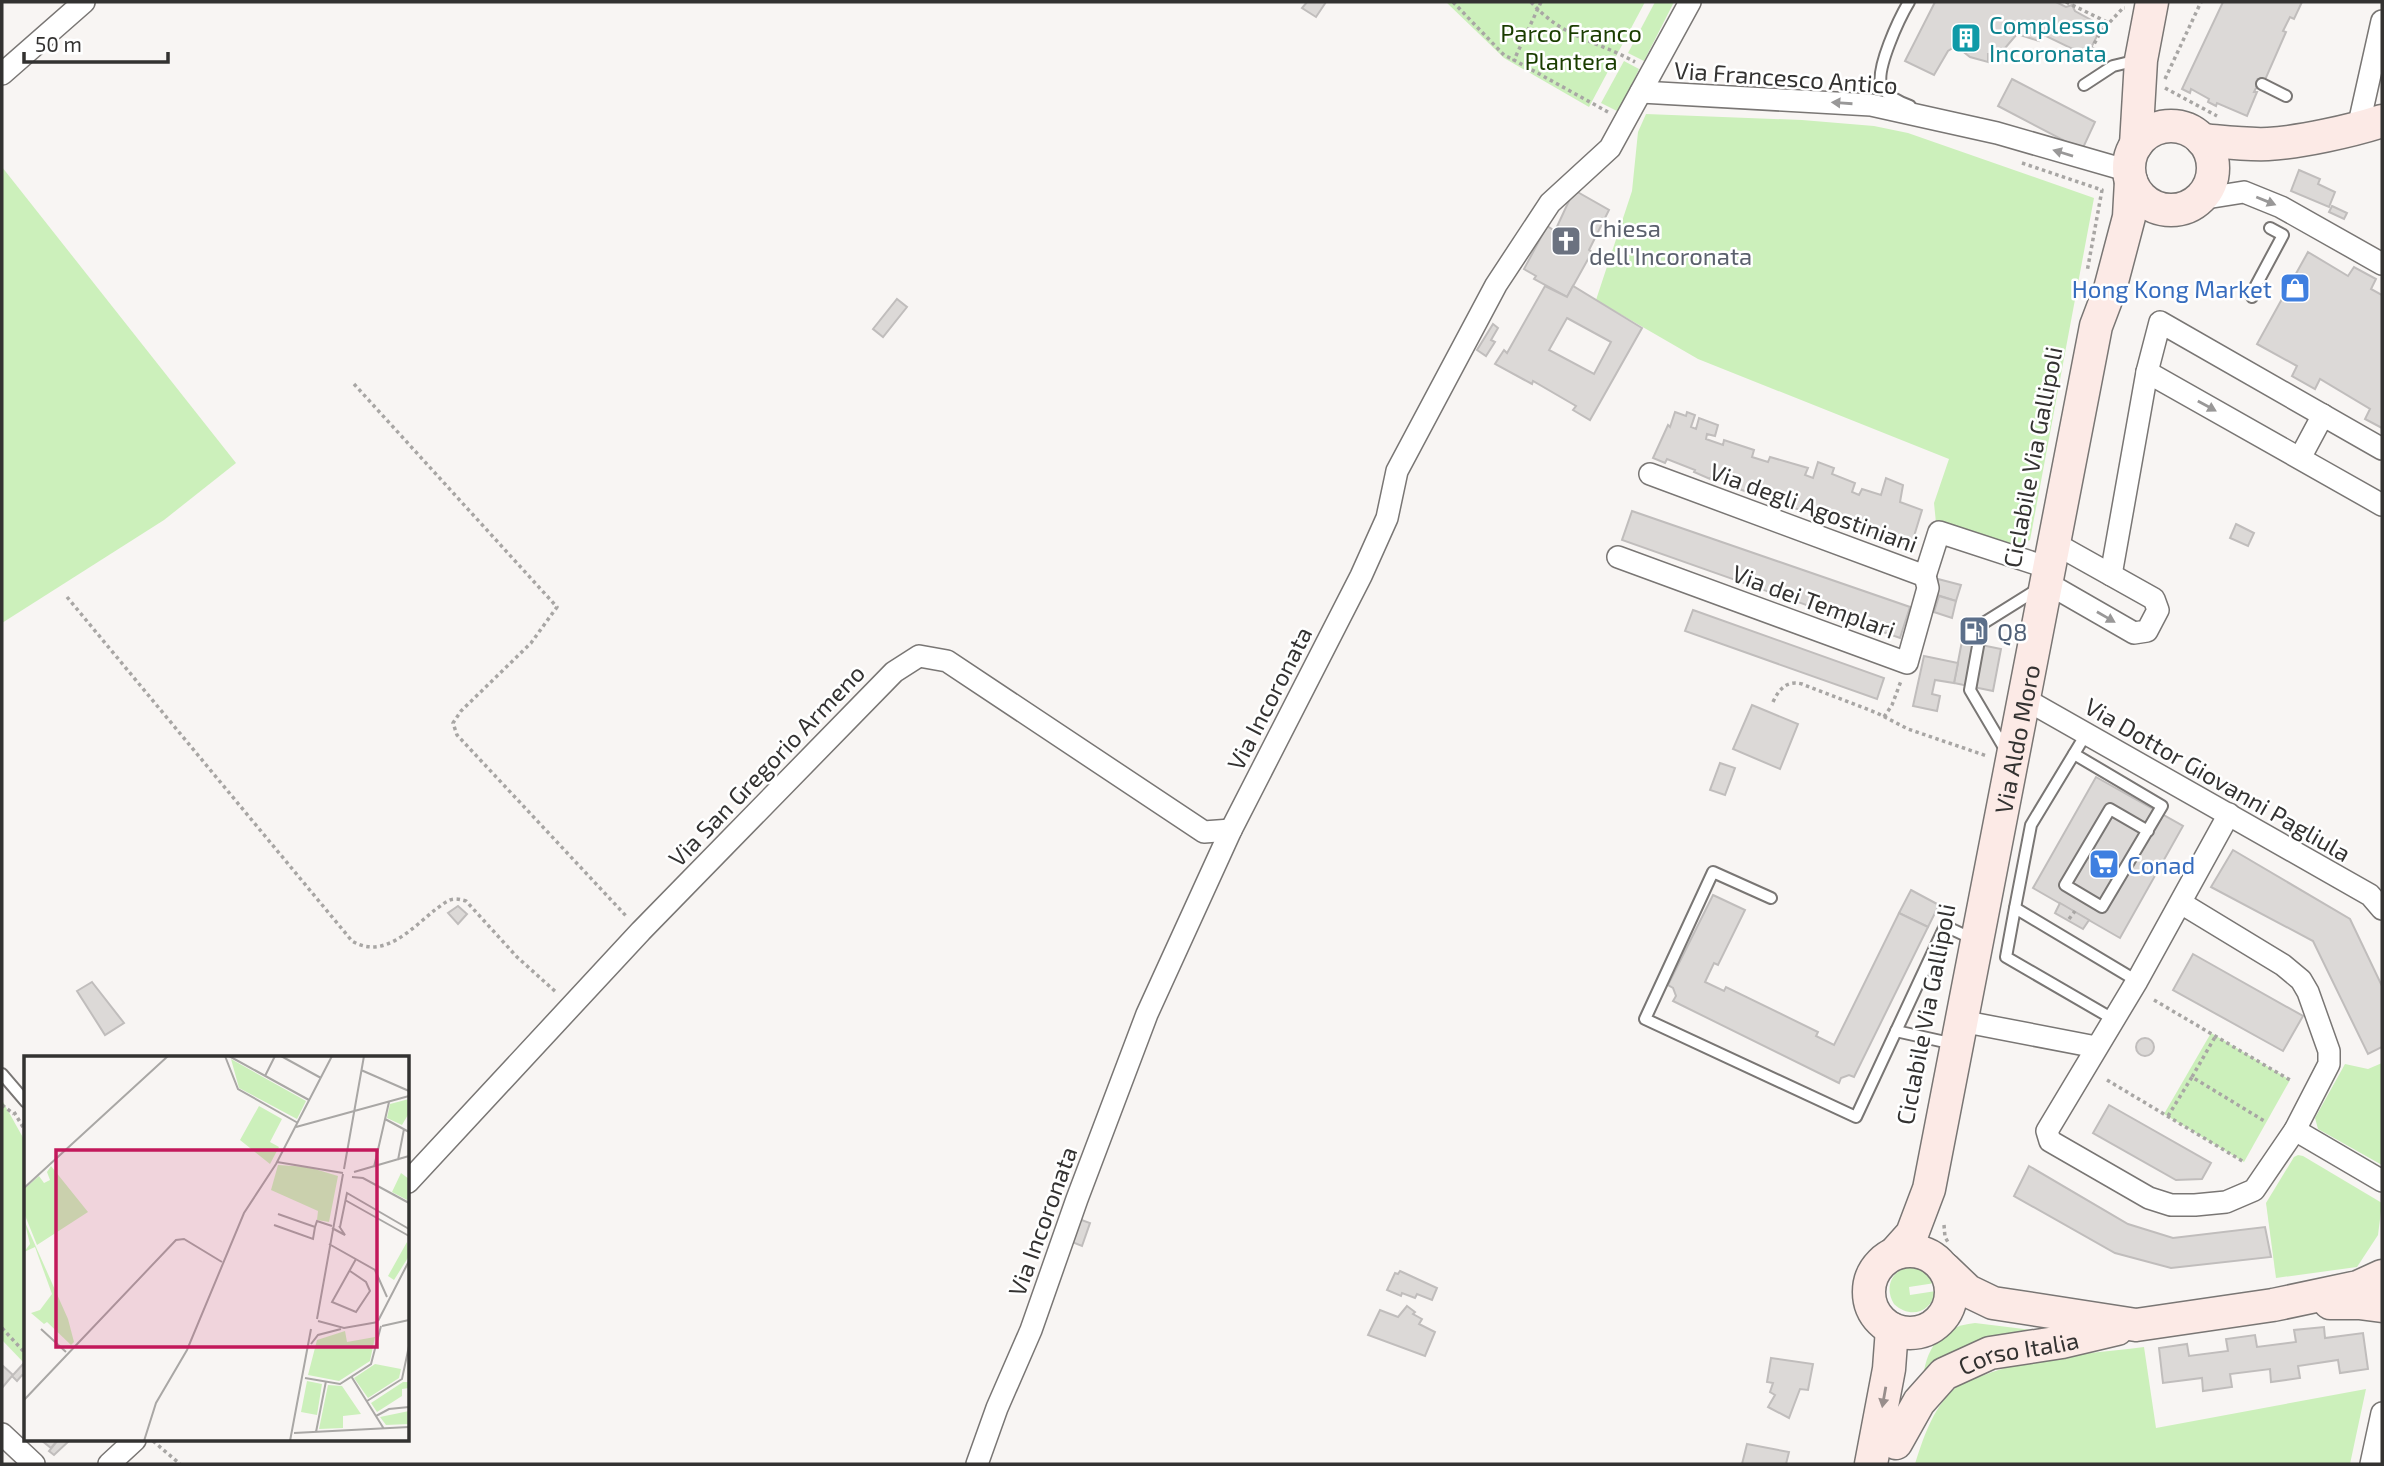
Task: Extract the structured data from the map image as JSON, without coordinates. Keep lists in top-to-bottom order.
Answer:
{
  "streets": {
    "main road": ["Via Aldo Moro", "Corso Italia"],
    "street": [
      "Via Francesco Antico",
      "Via degli Agostiniani",
      "Via dei Templari",
      "Via Incoronata",
      "Via San Gregorio Armeno",
      "Via Dottor Giovanni Pagliula"
    ]
  },
  "crossings": [
    ["Via Francesco Antico", "Via Incoronata"],
    ["Via Francesco Antico", "Via Aldo Moro"],
    ["Via degli Agostiniani", "Via dei Templari"],
    ["Via degli Agostiniani", "Via Aldo Moro"],
    ["Via Incoronata", "Via San Gregorio Armeno"],
    ["Via Aldo Moro", "Via Dottor Giovanni Pagliula"],
    ["Via Aldo Moro", "Corso Italia"]
  ],
  "one_way": ["Via Francesco Antico"],
  "parks": ["Parco Franco Plantera"],
  "places": {
    "building": ["Complesso Incoronata"],
    "church": ["Chiesa dell'Incoronata"],
    "shop": ["Hong Kong Market"],
    "fuel station": ["Q8"],
    "supermarket": ["Conad"]
  },
  "scale_bar": "50 m"
}
